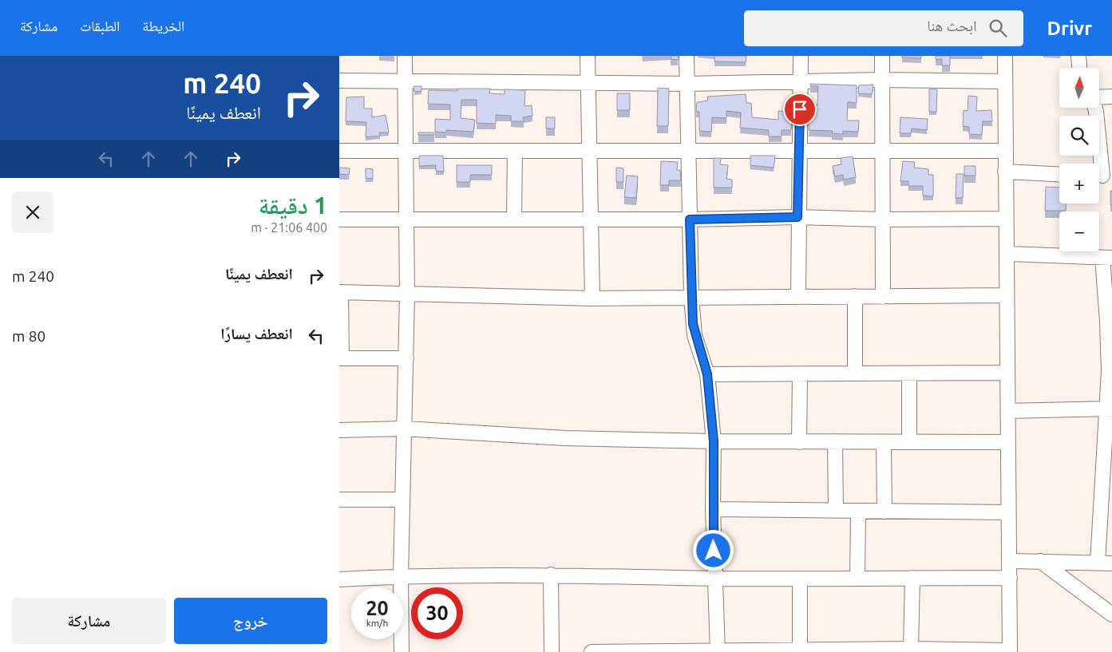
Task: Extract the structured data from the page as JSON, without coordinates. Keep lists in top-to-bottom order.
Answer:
{
  "north": "top",
  "page": {
    "header": "Drivr",
    "search": "ابحث هنا",
    "nav": ["الخريطة", "الطبقات", "مشاركة"],
    "turn": ["240 m", "انعطف يمينًا"],
    "map_buttons": ["+", "−"],
    "heading": ["1 دقيقة", "400 m · 21:06"],
    "list": [
      {
        "name": "انعطف يمينًا",
        "value": "240 m"
      },
      {
        "name": "انعطف يسارًا",
        "value": "80 m"
      }
    ],
    "speed": "20 km/h",
    "limit": "30",
    "buttons": ["خروج", "مشاركة"]
  }
}
